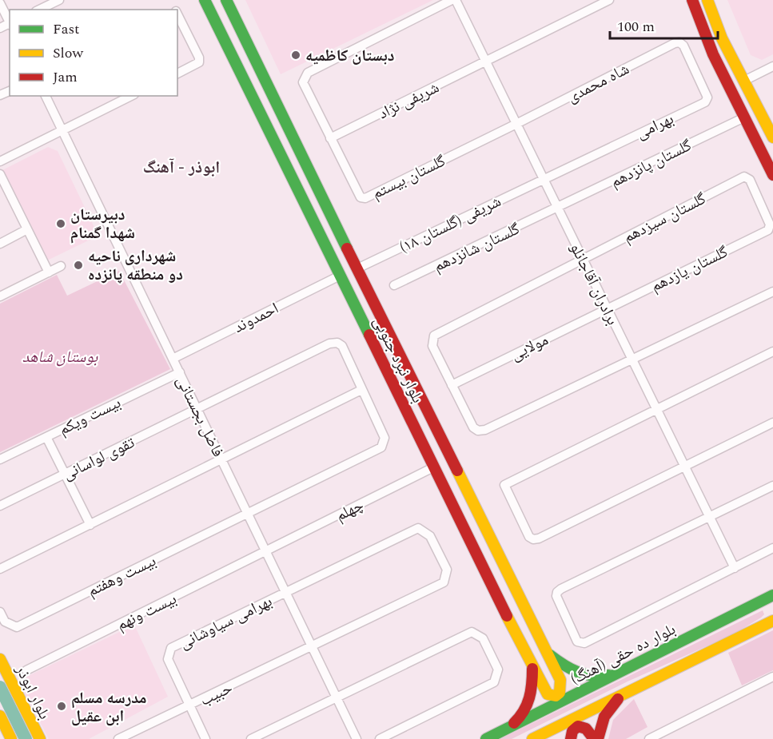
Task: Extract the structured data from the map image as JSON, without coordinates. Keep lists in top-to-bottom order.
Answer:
{
  "streets": {
    "main road": ["بلوار نبرد جنوبی", "بلوار ده حقی (آهنگ)", "بلوار ابوذر"],
    "street": [
      "شاه محمدی",
      "شریفی نژاد",
      "بهرامی",
      "گلستان پانزدهم",
      "گلستان بیستم",
      "گلستان سیزدهم",
      "شریفی (گلستان ۱۸)",
      "گلستان شانزدهم",
      "گلستان یازدهم",
      "برادران آقاجانلو",
      "احمدوند",
      "مولایی",
      "بیست ویکم",
      "فاضل بجستانی",
      "تقوی لواسانی",
      "چهلم",
      "بیست وهفتم",
      "بیست ونهم",
      "بهرامی سیاوشانی",
      "حبیب"
    ]
  },
  "crossings": [
    ["شاه محمدی", "بهرامی"],
    ["شاه محمدی", "گلستان بیستم"],
    ["شاه محمدی", "برادران آقاجانلو"],
    ["شریفی نژاد", "گلستان بیستم"],
    ["شریفی نژاد", "برادران آقاجانلو"],
    ["بهرامی", "شریفی (گلستان ۱۸)"],
    ["بهرامی", "برادران آقاجانلو"],
    ["گلستان پانزدهم", "گلستان شانزدهم"],
    ["گلستان پانزدهم", "برادران آقاجانلو"],
    ["گلستان بیستم", "برادران آقاجانلو"],
    ["گلستان سیزدهم", "گلستان یازدهم"],
    ["گلستان سیزدهم", "برادران آقاجانلو"],
    ["گلستان سیزدهم", "مولایی"],
    ["شریفی (گلستان ۱۸)", "برادران آقاجانلو"],
    ["شریفی (گلستان ۱۸)", "بلوار نبرد جنوبی"],
    ["گلستان شانزدهم", "برادران آقاجانلو"],
    ["گلستان یازدهم", "برادران آقاجانلو"],
    ["گلستان یازدهم", "مولایی"],
    ["برادران آقاجانلو", "مولایی"],
    ["احمدوند", "بلوار نبرد جنوبی"],
    ["احمدوند", "فاضل بجستانی"],
    ["بلوار نبرد جنوبی", "چهلم"],
    ["بلوار نبرد جنوبی", "بلوار ده حقی (آهنگ)"],
    ["بیست ویکم", "فاضل بجستانی"],
    ["فاضل بجستانی", "تقوی لواسانی"],
    ["فاضل بجستانی", "چهلم"],
    ["فاضل بجستانی", "بیست وهفتم"],
    ["فاضل بجستانی", "بیست ونهم"],
    ["فاضل بجستانی", "بهرامی سیاوشانی"],
    ["فاضل بجستانی", "حبیب"],
    ["چهلم", "بیست ونهم"],
    ["بهرامی سیاوشانی", "حبیب"]
  ],
  "districts": ["ابوذر - آهنگ"],
  "parks": ["بوستان شاهد"],
  "places": [
    "دبستان کاظمیه",
    "دبیرستان شهدا گمنام",
    "شهرداری ناحیه دو منطقه پانزده",
    "مدرسه مسلم ابن عقیل"
  ],
  "legend": ["Fast", "Slow", "Jam"],
  "scale_bar": "100 m"
}
